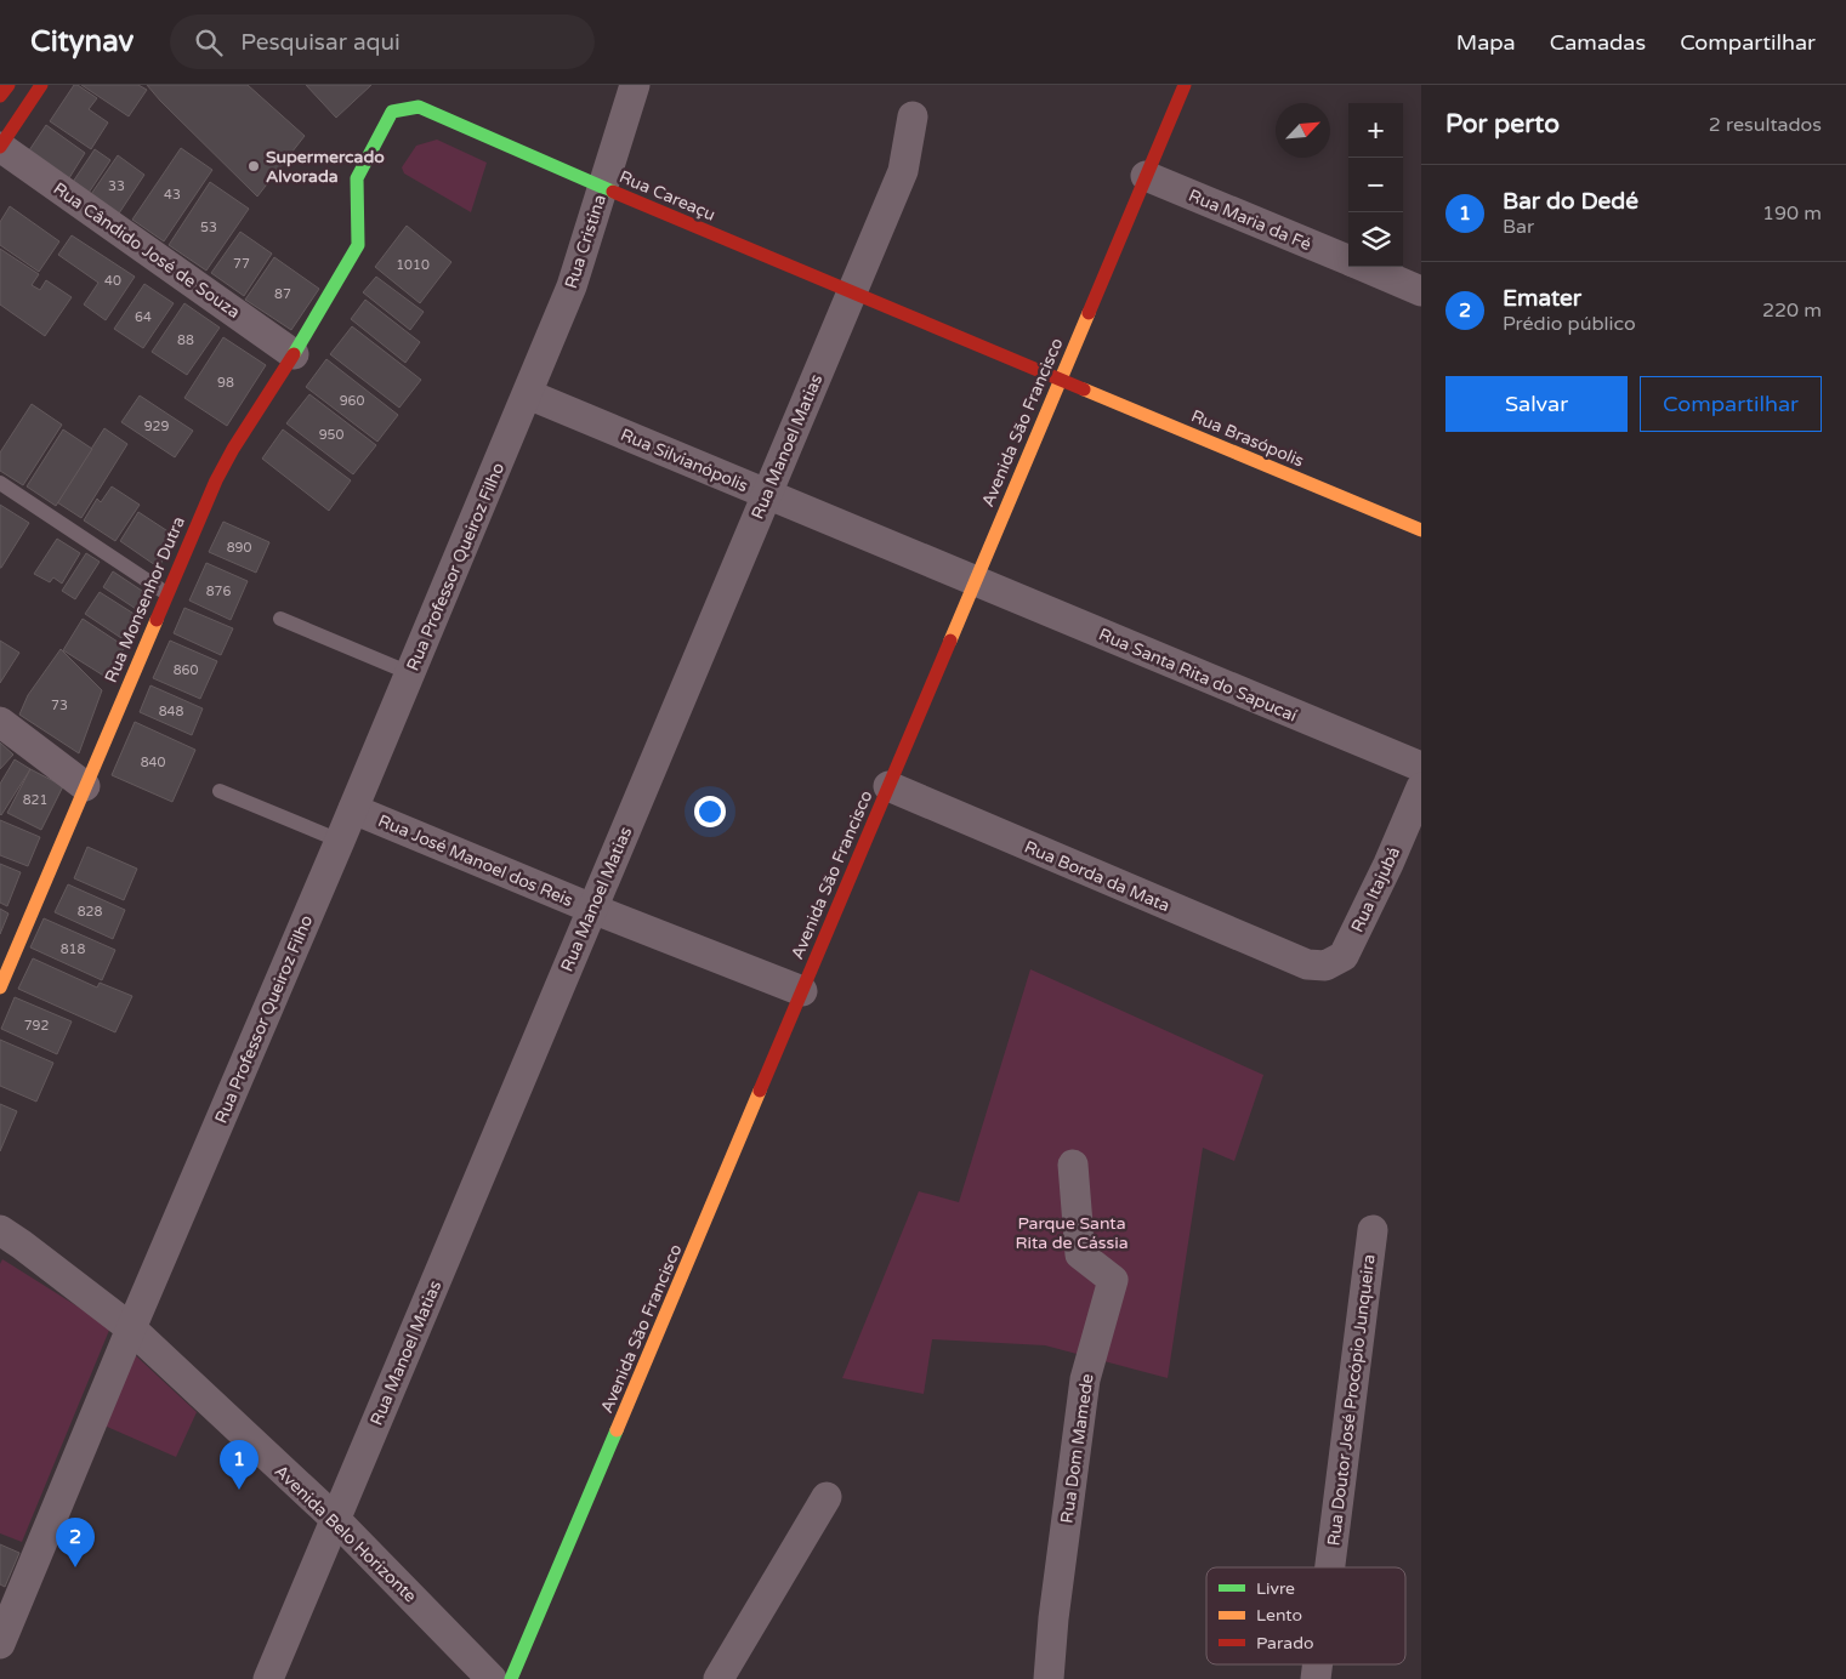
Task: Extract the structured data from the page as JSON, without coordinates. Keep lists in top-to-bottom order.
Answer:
{
  "streets": {
    "street": [
      "Rua Careaçu",
      "Rua Maria da Fé",
      "Rua Cristina",
      "Rua Cândido José de Souza",
      "Avenida São Francisco",
      "Rua Brasópolis",
      "Rua Manoel Matias",
      "Rua Silvianópolis",
      "Rua Professor Queiroz Filho",
      "Rua Monsenhor Dutra",
      "Rua Santa Rita do Sapucaí",
      "Rua José Manoel dos Reis",
      "Rua Borda da Mata",
      "Rua Itajubá",
      "Rua Doutor José Procópio Junqueira",
      "Rua Dom Mamede",
      "Avenida Belo Horizonte"
    ]
  },
  "crossings": [
    ["Rua Careaçu", "Rua Cristina"],
    ["Rua Careaçu", "Avenida São Francisco"],
    ["Rua Careaçu", "Rua Brasópolis"],
    ["Rua Careaçu", "Rua Manoel Matias"],
    ["Rua Careaçu", "Rua Monsenhor Dutra"],
    ["Rua Maria da Fé", "Avenida São Francisco"],
    ["Rua Cristina", "Rua Silvianópolis"],
    ["Rua Cristina", "Rua Professor Queiroz Filho"],
    ["Rua Cândido José de Souza", "Rua Monsenhor Dutra"],
    ["Avenida São Francisco", "Rua Brasópolis"],
    ["Avenida São Francisco", "Rua Silvianópolis"],
    ["Avenida São Francisco", "Rua Santa Rita do Sapucaí"],
    ["Avenida São Francisco", "Rua José Manoel dos Reis"],
    ["Avenida São Francisco", "Rua Borda da Mata"],
    ["Rua Manoel Matias", "Rua Silvianópolis"],
    ["Rua Manoel Matias", "Rua José Manoel dos Reis"],
    ["Rua Manoel Matias", "Avenida Belo Horizonte"],
    ["Rua Silvianópolis", "Rua Professor Queiroz Filho"],
    ["Rua Silvianópolis", "Rua Santa Rita do Sapucaí"],
    ["Rua Professor Queiroz Filho", "Rua José Manoel dos Reis"],
    ["Rua Professor Queiroz Filho", "Avenida Belo Horizonte"],
    ["Rua Borda da Mata", "Rua Itajubá"]
  ],
  "parks": ["Parque Santa Rita de Cássia"],
  "places": ["Supermercado Alvorada"],
  "house_numbers": [
    "33",
    "43",
    "53",
    "77",
    "1010",
    "40",
    "87",
    "64",
    "88",
    "98",
    "960",
    "929",
    "950",
    "890",
    "876",
    "860",
    "73",
    "848",
    "840",
    "821",
    "828",
    "818",
    "792"
  ],
  "legend": ["Livre", "Lento", "Parado"],
  "north": "top right",
  "page": {
    "header": "Citynav",
    "search": "Pesquisar aqui",
    "nav": ["Mapa", "Camadas", "Compartilhar"],
    "heading": ["Por perto", "2 resultados"],
    "map_buttons": ["+", "−"],
    "list": [
      {
        "mark": "1",
        "name": "Bar do Dedé",
        "note": "Bar",
        "value": "190 m"
      },
      {
        "mark": "2",
        "name": "Emater",
        "note": "Prédio público",
        "value": "220 m"
      }
    ],
    "buttons": ["Salvar", "Compartilhar"],
    "pins": ["1", "2"]
  }
}
